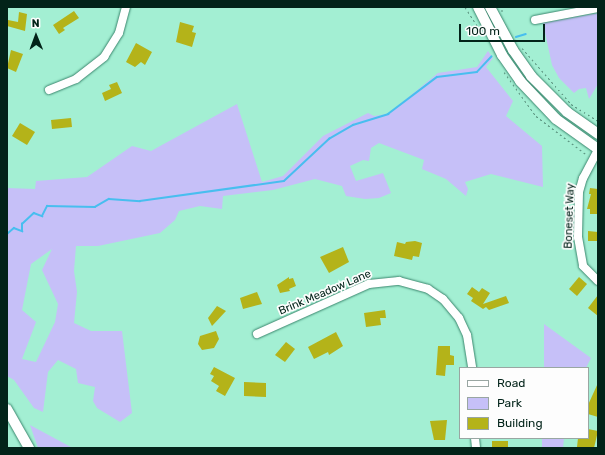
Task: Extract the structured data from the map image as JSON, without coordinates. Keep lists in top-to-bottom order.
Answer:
{
  "streets": {
    "street": ["Boneset Way", "Brink Meadow Lane"]
  },
  "legend": ["Road", "Park", "Building"],
  "scale_bar": "100 m",
  "north": "top"
}
